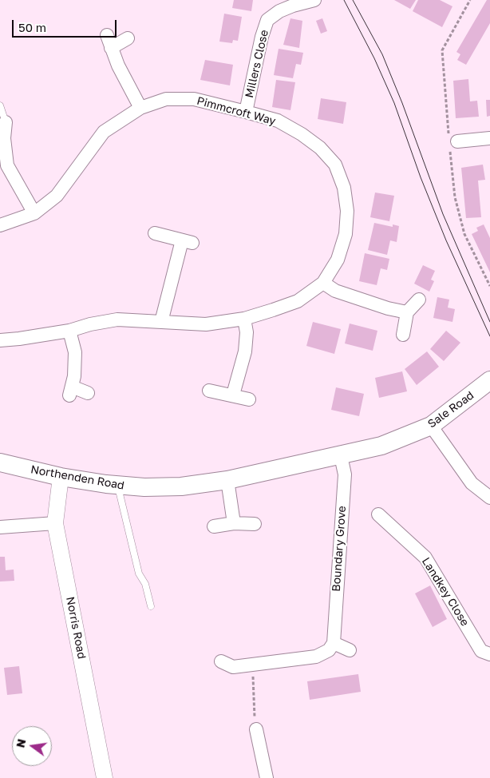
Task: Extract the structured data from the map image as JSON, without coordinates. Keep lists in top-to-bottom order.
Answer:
{
  "streets": {
    "main road": ["Sale Road", "Northenden Road"],
    "street": [
      "Millers Close",
      "Pimmcroft Way",
      "Boundary Grove",
      "Landkey Close",
      "Norris Road"
    ]
  },
  "crossings": [
    ["Millers Close", "Pimmcroft Way"],
    ["Sale Road", "Northenden Road"],
    ["Northenden Road", "Boundary Grove"],
    ["Northenden Road", "Norris Road"]
  ],
  "scale_bar": "50 m",
  "north": "left"
}
